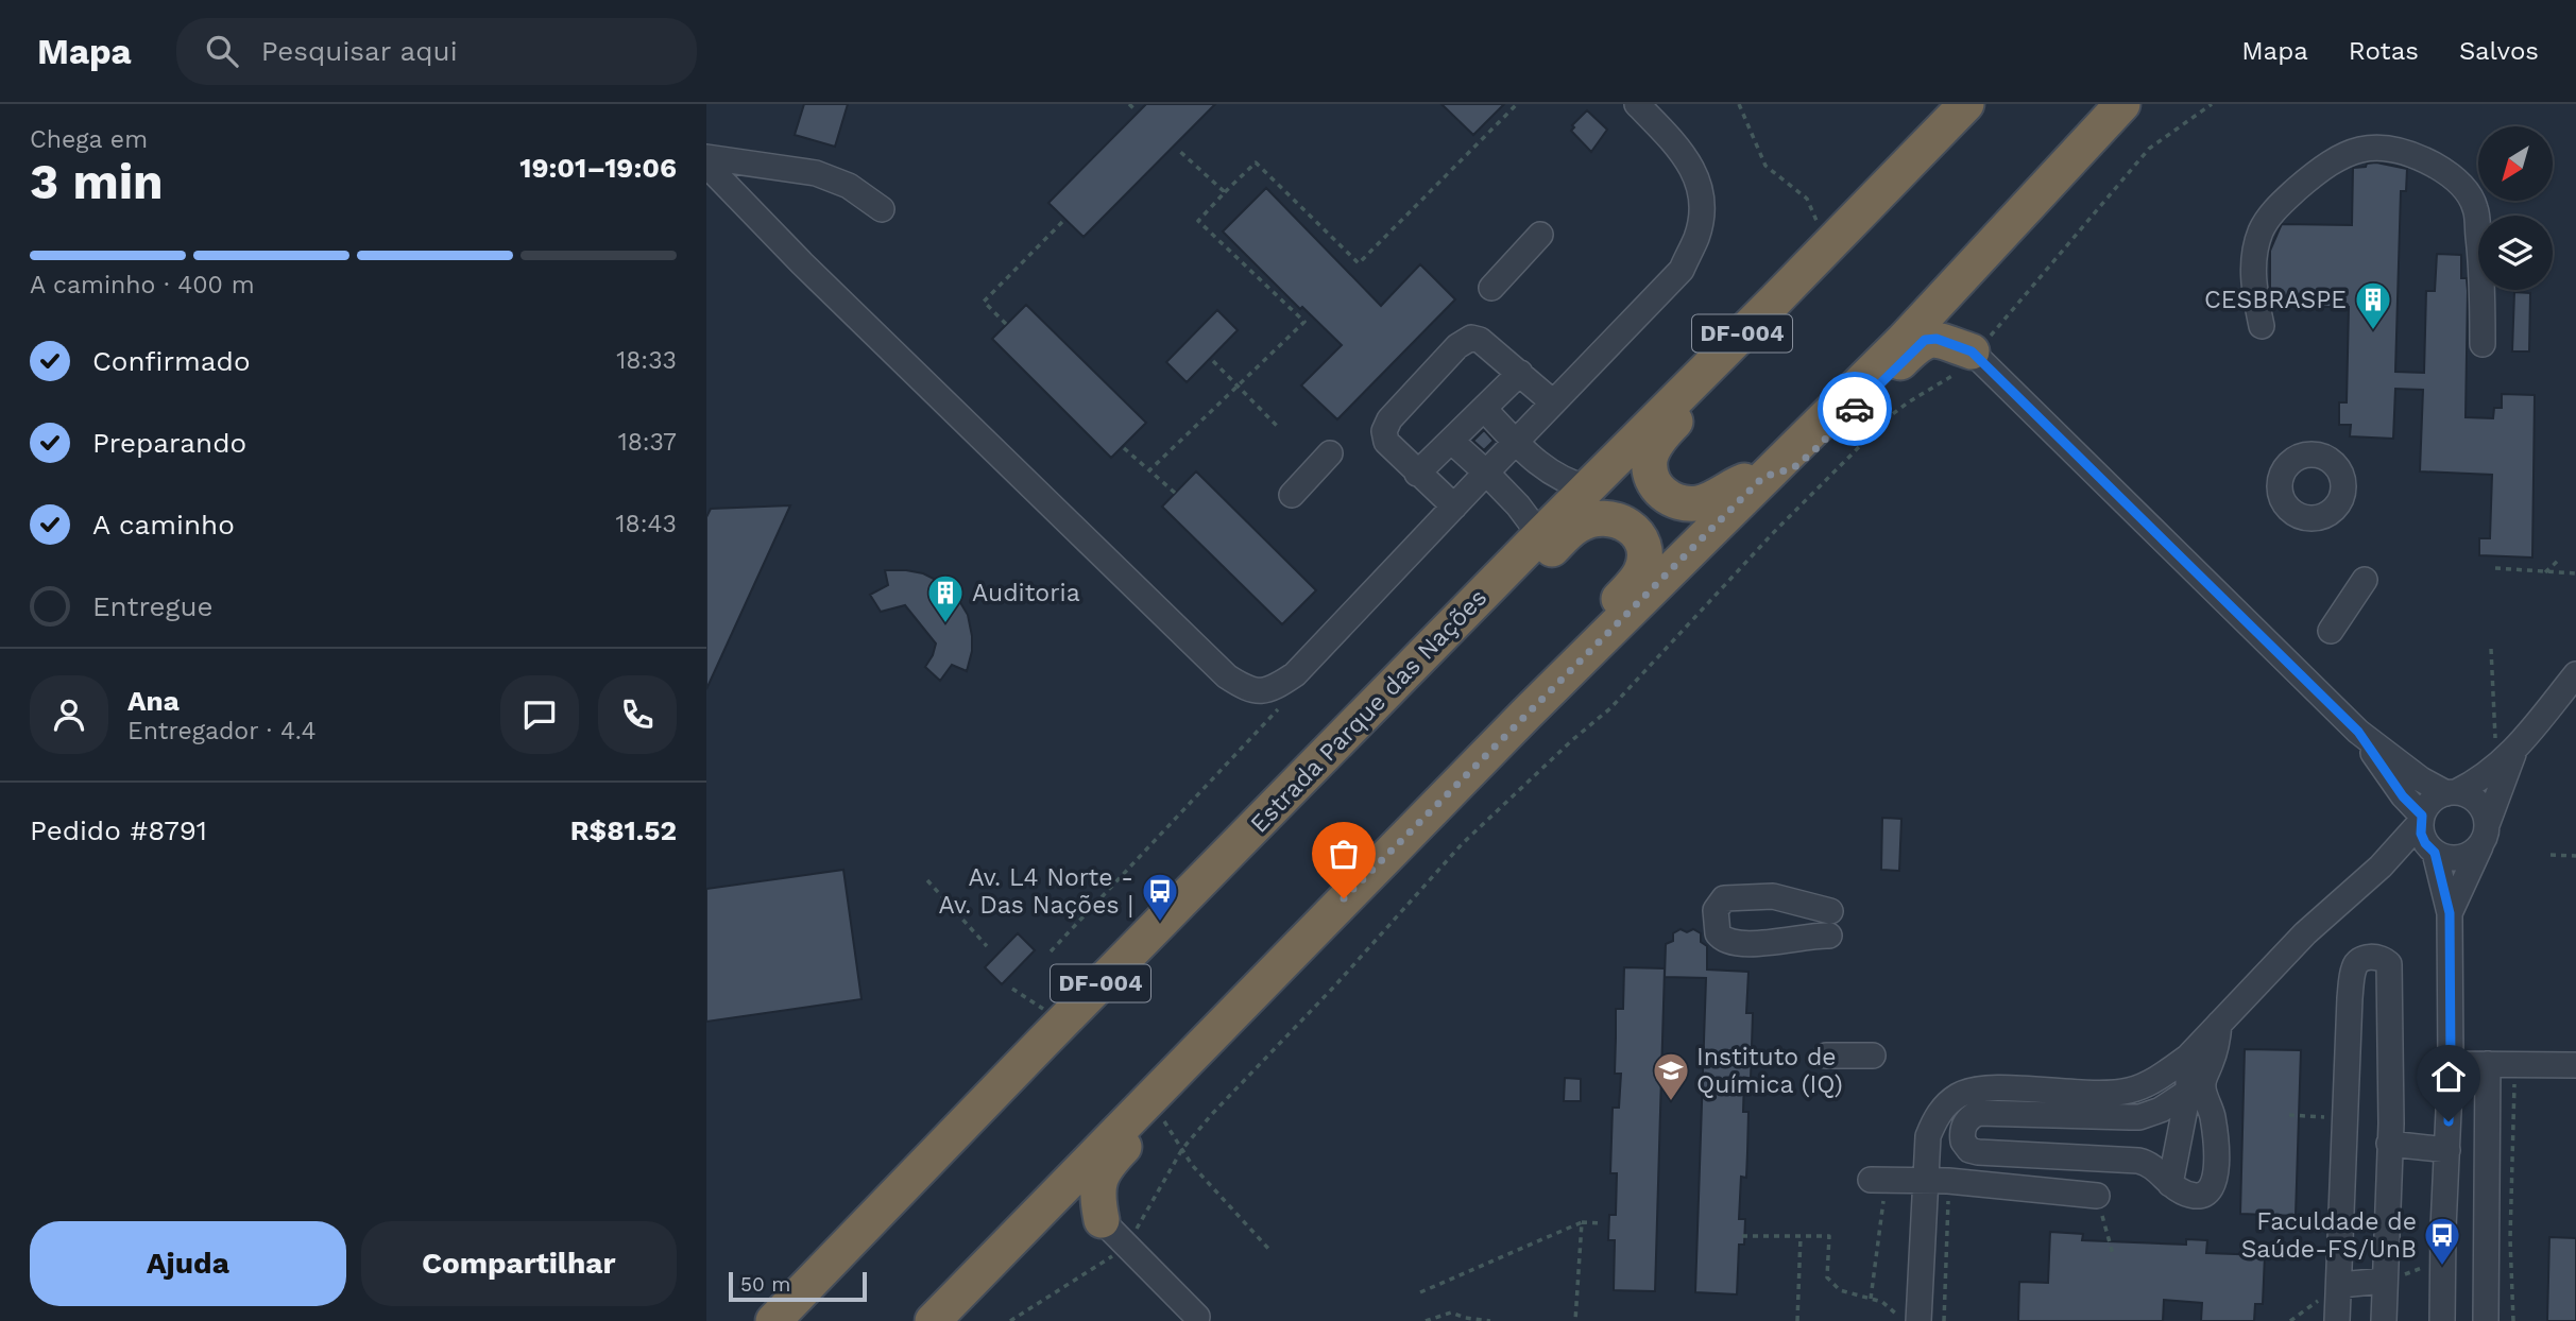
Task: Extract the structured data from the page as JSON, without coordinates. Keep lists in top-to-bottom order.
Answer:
{
  "streets": {
    "highway": ["DF-004", "Estrada Parque das Nações"]
  },
  "places": {
    "building": ["CESBRASPE", "Auditoria"],
    "bus stop": ["Av. L4 Norte - Av. Das Nações |", "Faculdade de Saúde-FS/UnB"],
    "school or university": ["Instituto de Química (IQ)"]
  },
  "scale_bar": "50 m",
  "north": "bottom left",
  "page": {
    "header": "Mapa",
    "search": "Pesquisar aqui",
    "nav": ["Mapa", "Rotas", "Salvos"],
    "heading": ["3 min", "Chega em", "19:01–19:06"],
    "panel": [
      "Ana",
      "Entregador · 4.4",
      "Pedido #8791",
      "R$81.52"
    ],
    "bar": "A caminho · 400 m",
    "list": [
      ["Confirmado", "18:33"],
      ["Preparando", "18:37"],
      ["A caminho", "18:43"],
      "Entregue"
    ],
    "buttons": ["Ajuda", "Compartilhar"],
    "scale": "50 m"
  }
}
